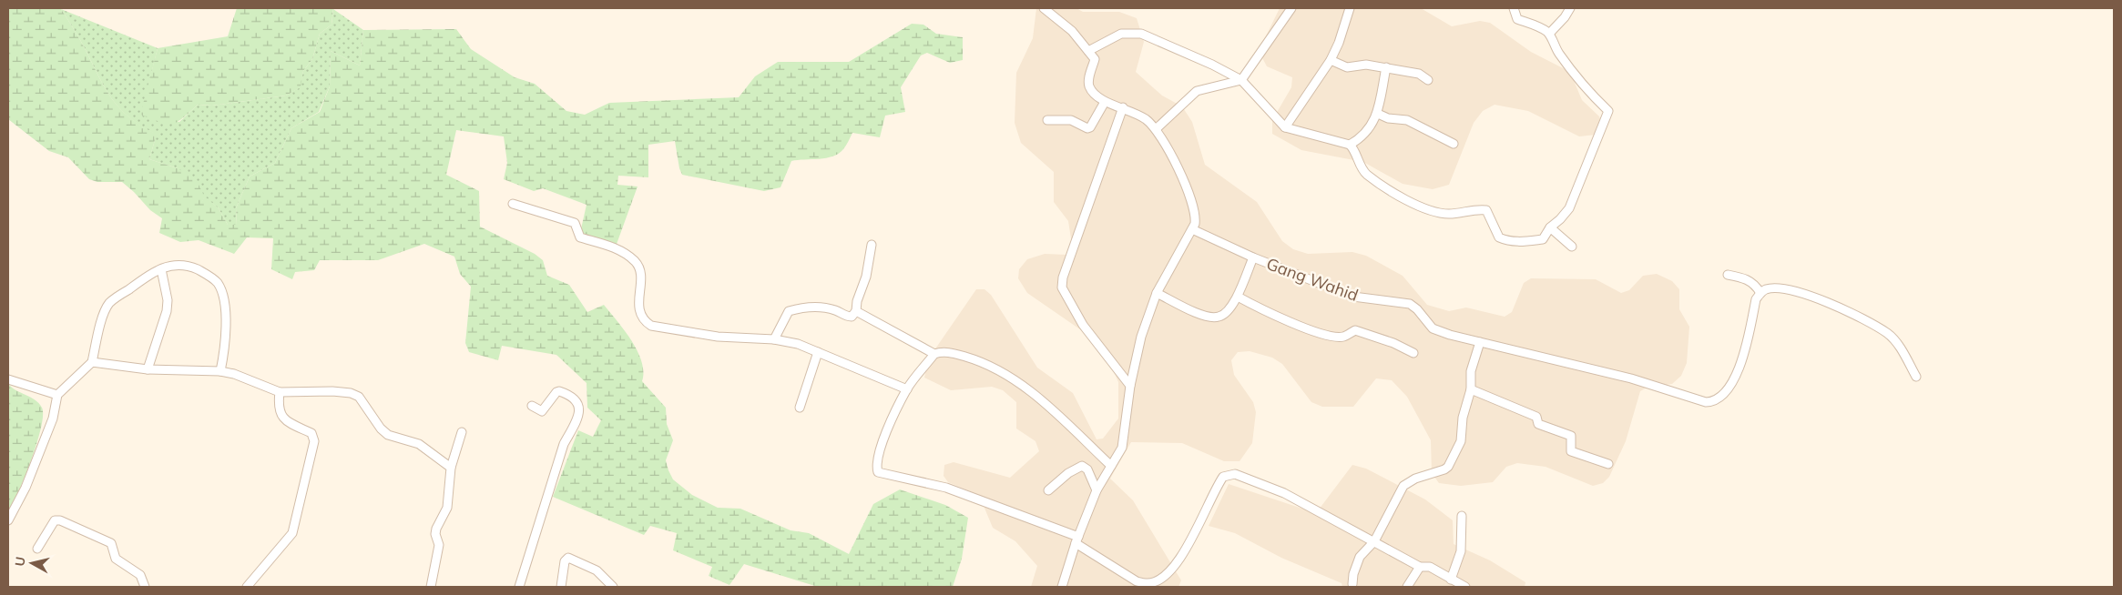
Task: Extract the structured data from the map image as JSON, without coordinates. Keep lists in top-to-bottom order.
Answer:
{
  "streets": {
    "street": ["Gang Wahid"]
  },
  "north": "left"
}
